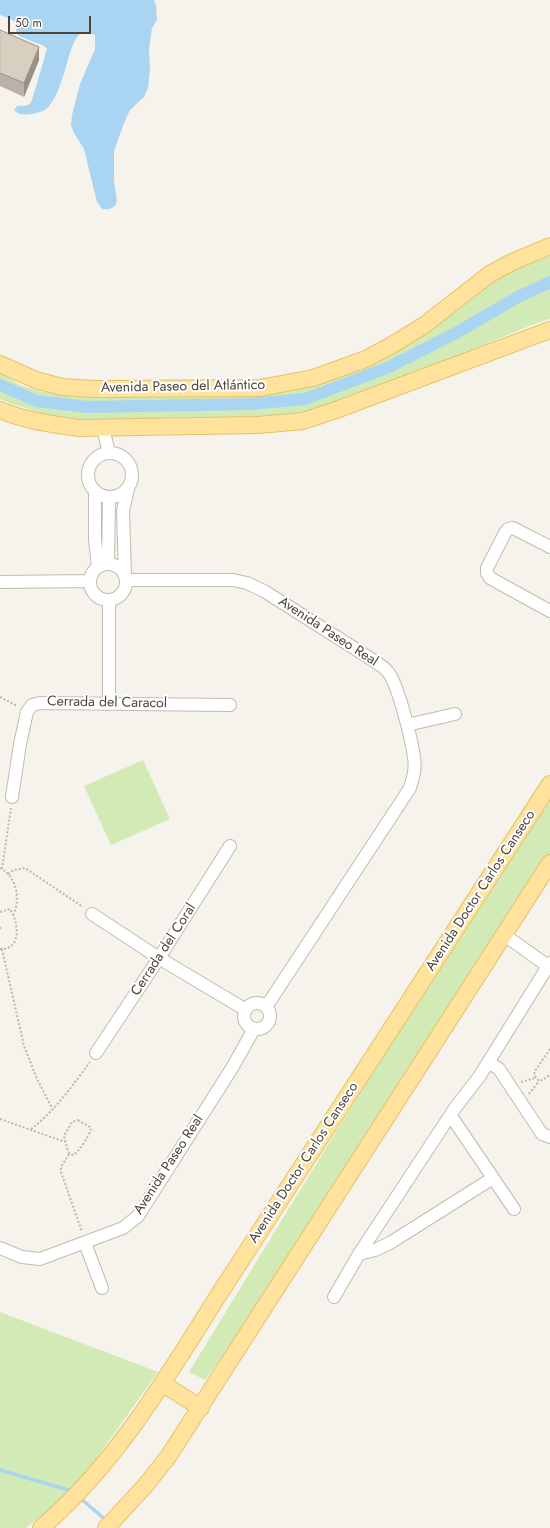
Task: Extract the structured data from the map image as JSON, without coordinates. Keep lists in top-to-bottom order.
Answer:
{
  "streets": {
    "main road": ["Avenida Paseo del Atlántico", "Avenida Doctor Carlos Canseco"],
    "street": ["Avenida Paseo Real", "Cerrada del Caracol", "Cerrada del Coral"]
  },
  "scale_bar": "50 m"
}
